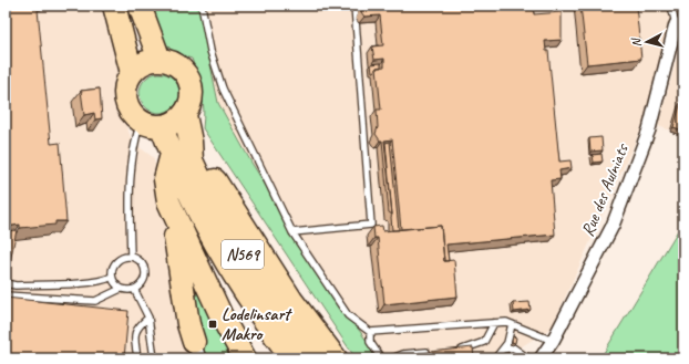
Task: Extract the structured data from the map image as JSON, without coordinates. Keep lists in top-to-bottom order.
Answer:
{
  "streets": {
    "highway": ["N569"],
    "street": ["Rue des Aulniats"]
  },
  "places": {
    "transit": ["Lodelinsart Makro"]
  },
  "north": "left"
}
